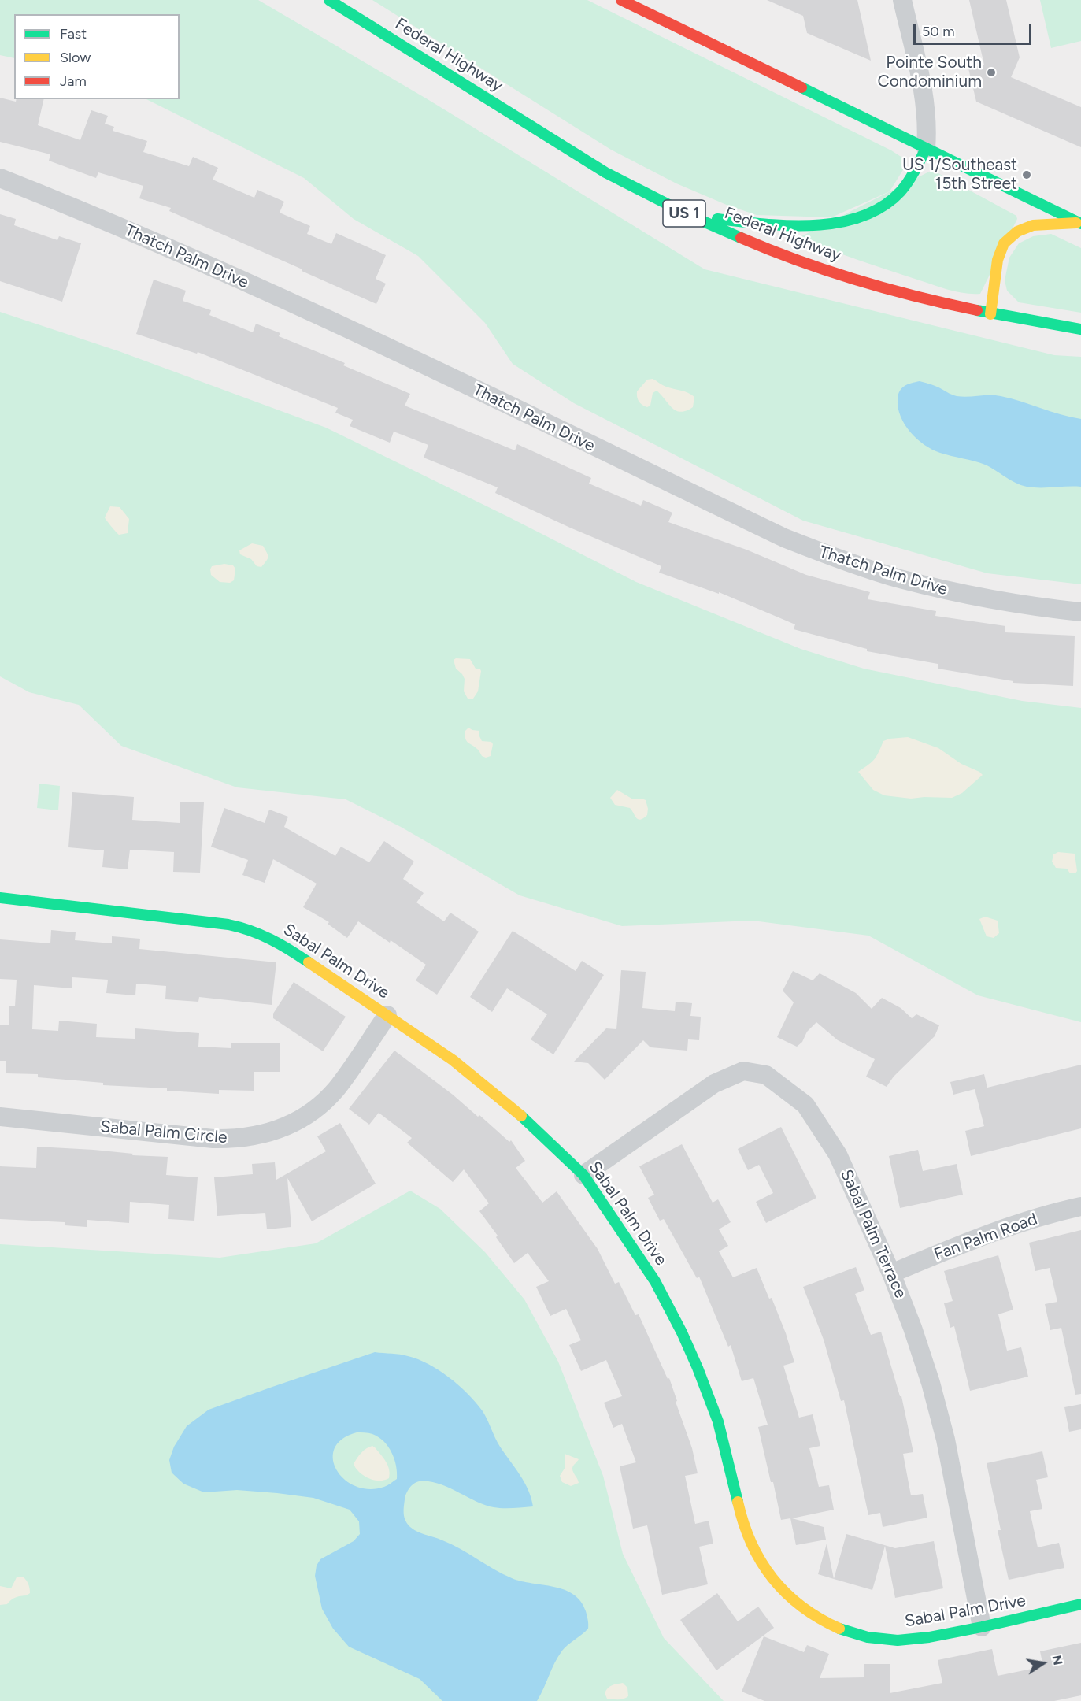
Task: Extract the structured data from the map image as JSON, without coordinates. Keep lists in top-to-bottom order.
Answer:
{
  "streets": {
    "main road": ["Federal Highway", "US 1", "Sabal Palm Drive"],
    "street": [
      "Thatch Palm Drive",
      "Sabal Palm Circle",
      "Sabal Palm Terrace",
      "Fan Palm Road"
    ]
  },
  "crossings": [
    ["Sabal Palm Drive", "Sabal Palm Circle"],
    ["Sabal Palm Drive", "Sabal Palm Terrace"],
    ["Sabal Palm Terrace", "Fan Palm Road"]
  ],
  "places": ["Pointe South Condominium", "US 1/Southeast 15th Street"],
  "legend": ["Fast", "Slow", "Jam"],
  "scale_bar": "50 m",
  "north": "right"
}
